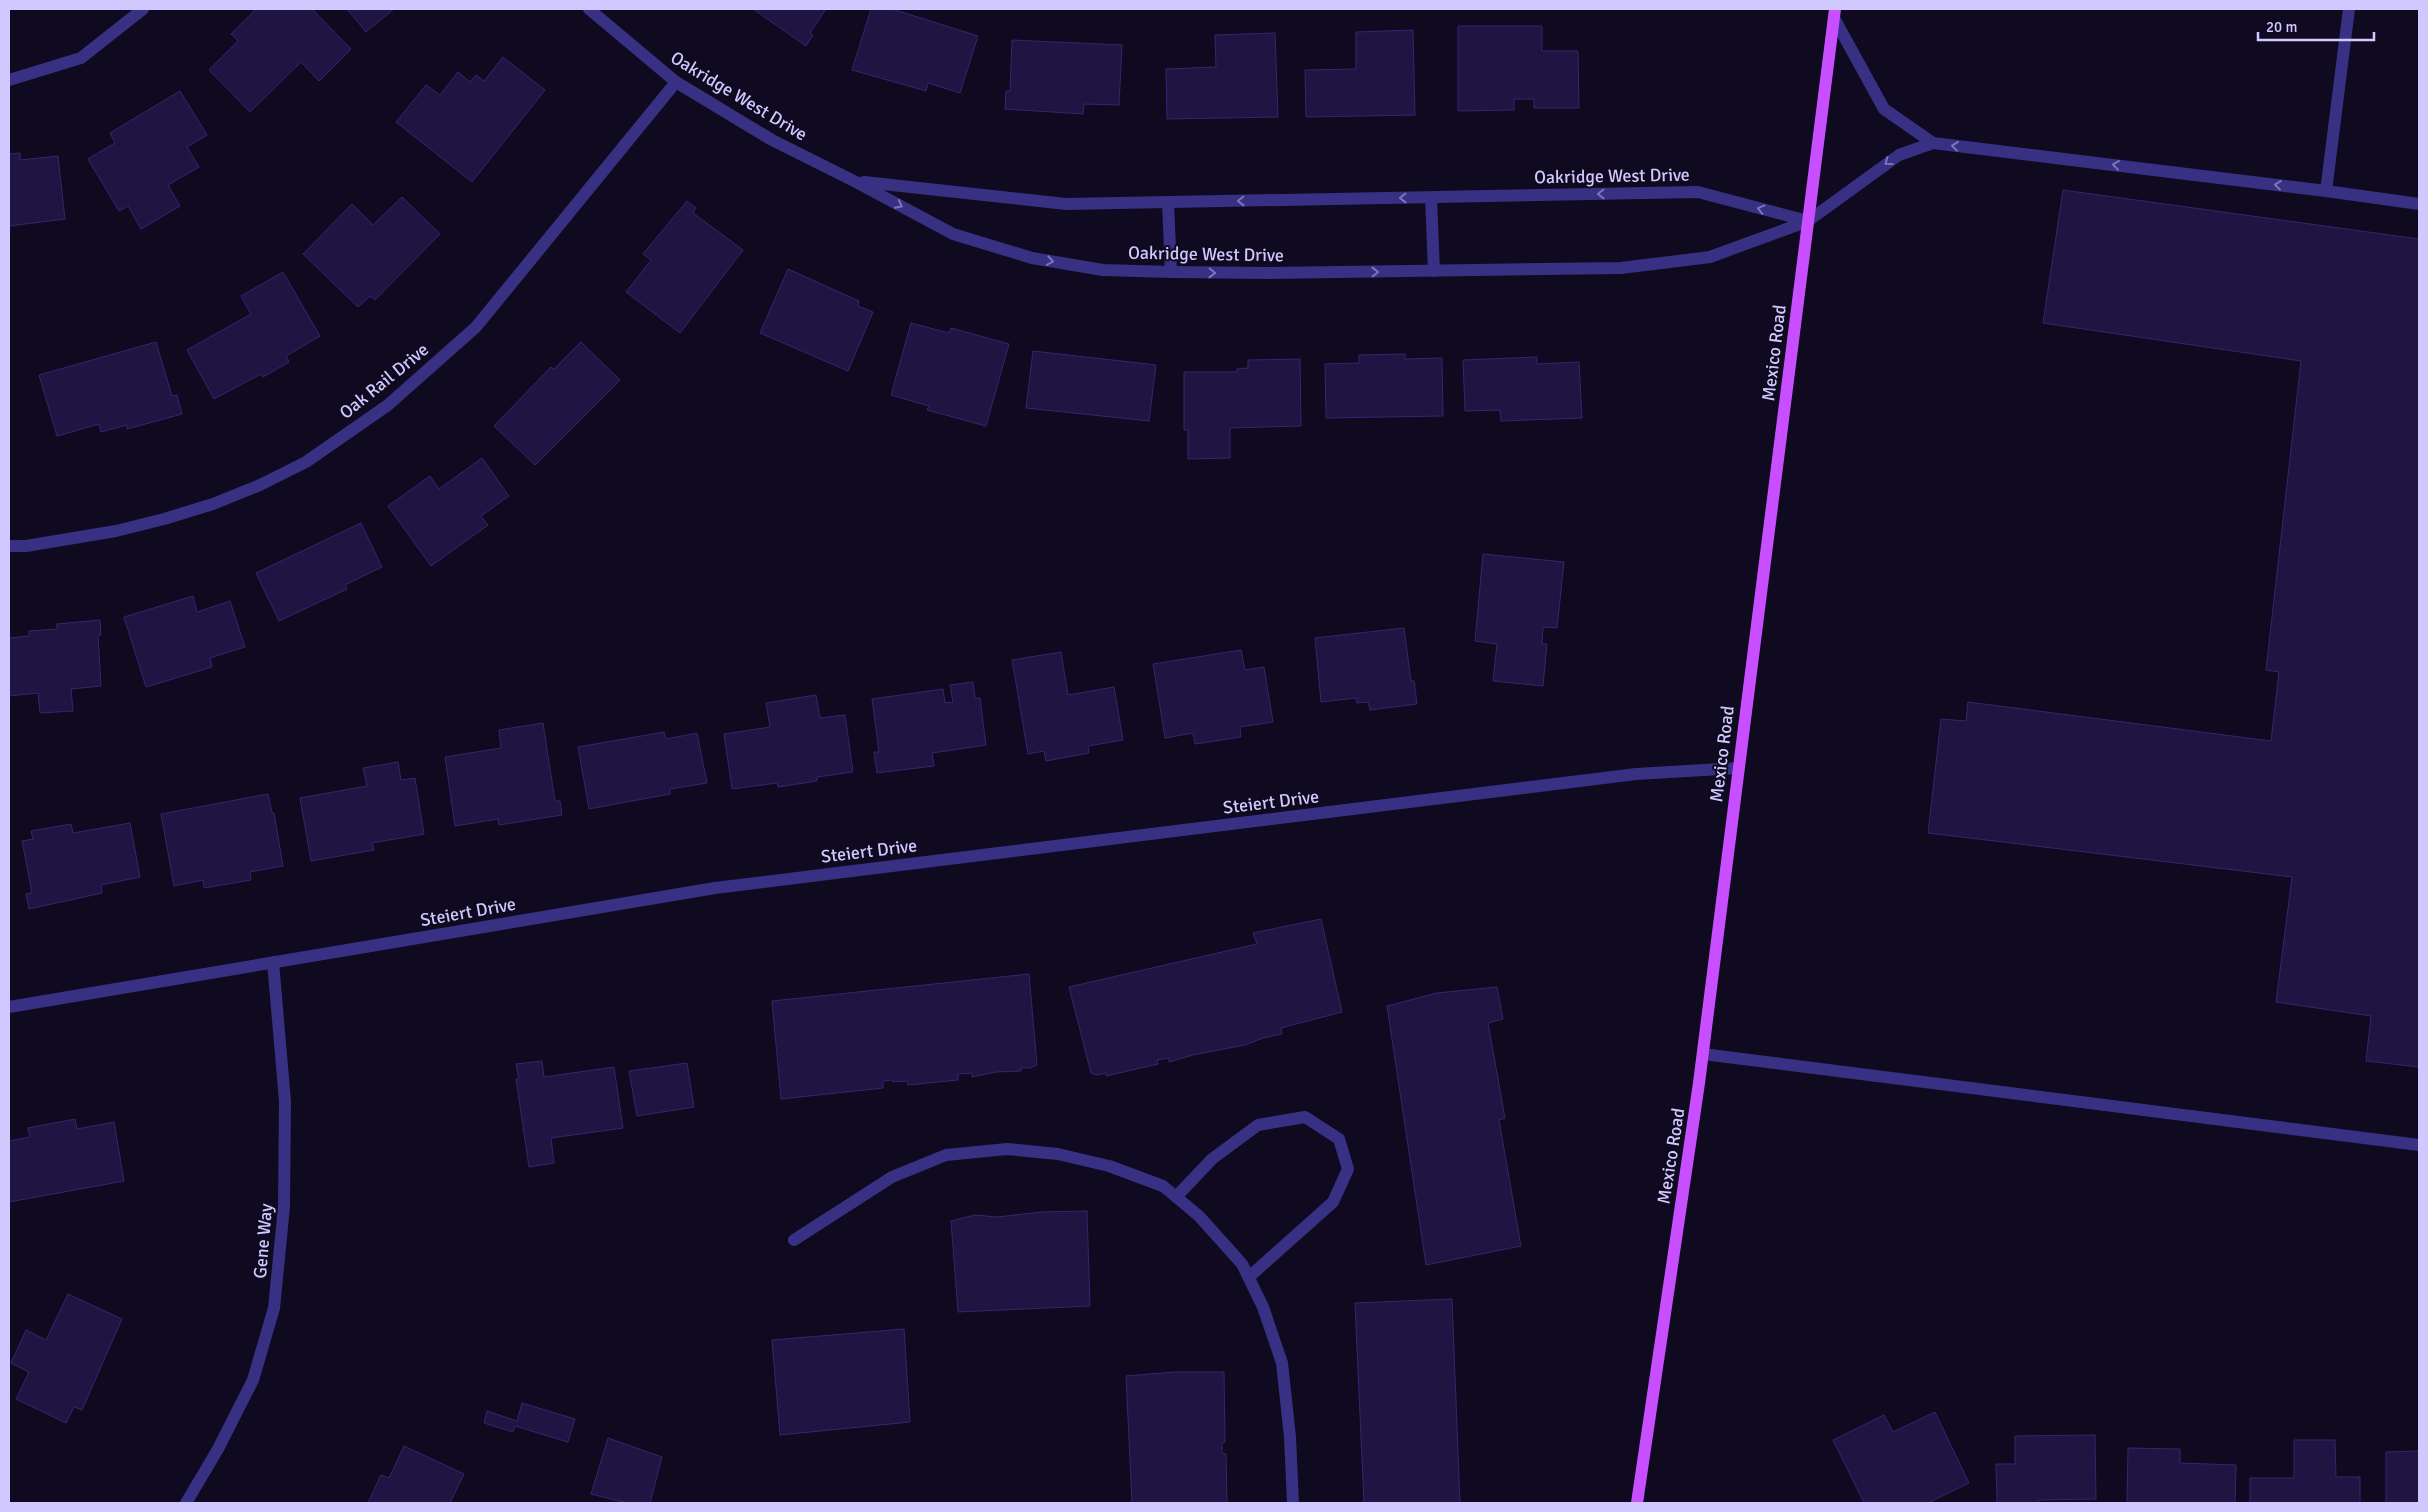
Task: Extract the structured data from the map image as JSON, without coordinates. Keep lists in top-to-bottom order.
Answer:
{
  "streets": {
    "main road": ["Mexico Road"],
    "street": [
      "Oakridge West Drive",
      "Oak Rail Drive",
      "Steiert Drive",
      "Gene Way"
    ]
  },
  "crossings": [
    ["Oakridge West Drive", "Mexico Road"],
    ["Oakridge West Drive", "Oak Rail Drive"],
    ["Mexico Road", "Steiert Drive"],
    ["Steiert Drive", "Gene Way"]
  ],
  "scale_bar": "20 m"
}
